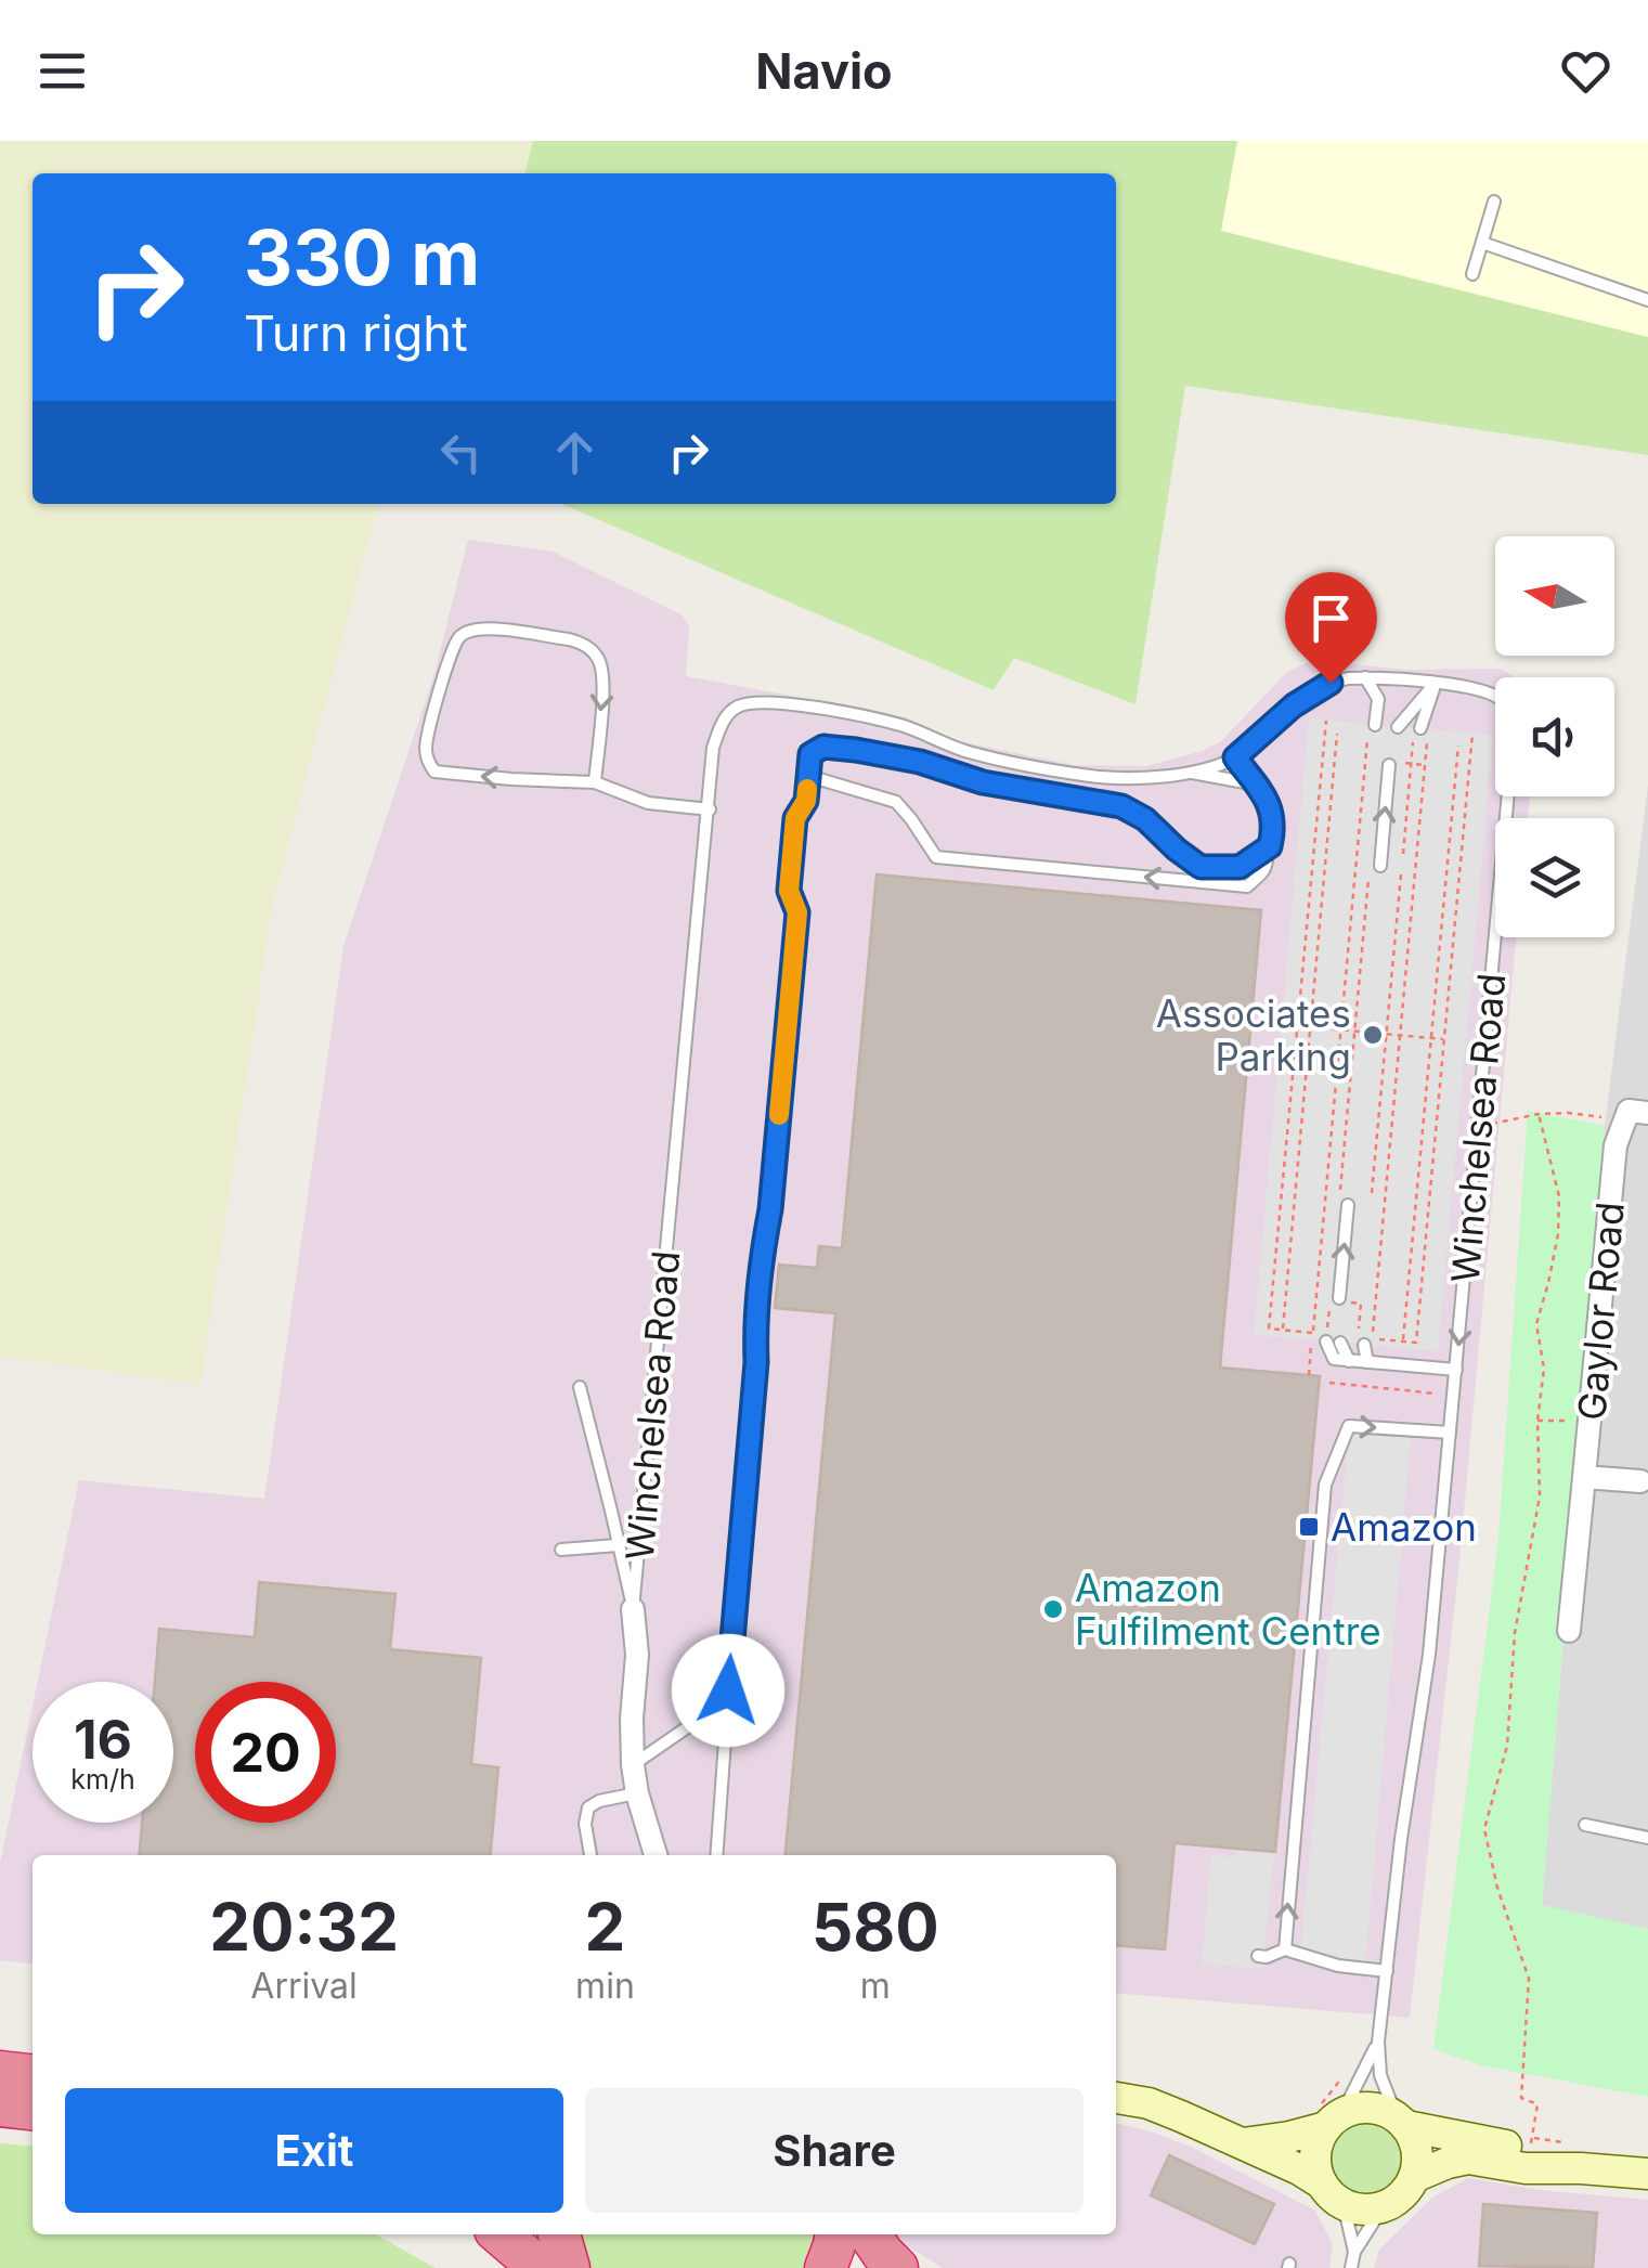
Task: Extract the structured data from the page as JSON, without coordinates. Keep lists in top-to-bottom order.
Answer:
{
  "streets": {
    "street": ["Gaylor Road"],
    "lane": ["Winchelsea Road"]
  },
  "places": {
    "other": ["Associates Parking", "Amazon Fulfilment Centre"],
    "transit": ["Amazon"]
  },
  "north": "left",
  "page": {
    "header": "Navio",
    "turn": ["330 m", "Turn right"],
    "speed": "16 km/h",
    "limit": "20",
    "eta": [
      "20:32",
      "Arrival",
      "2",
      "min",
      "580",
      "m"
    ],
    "buttons": ["Exit", "Share"]
  }
}
